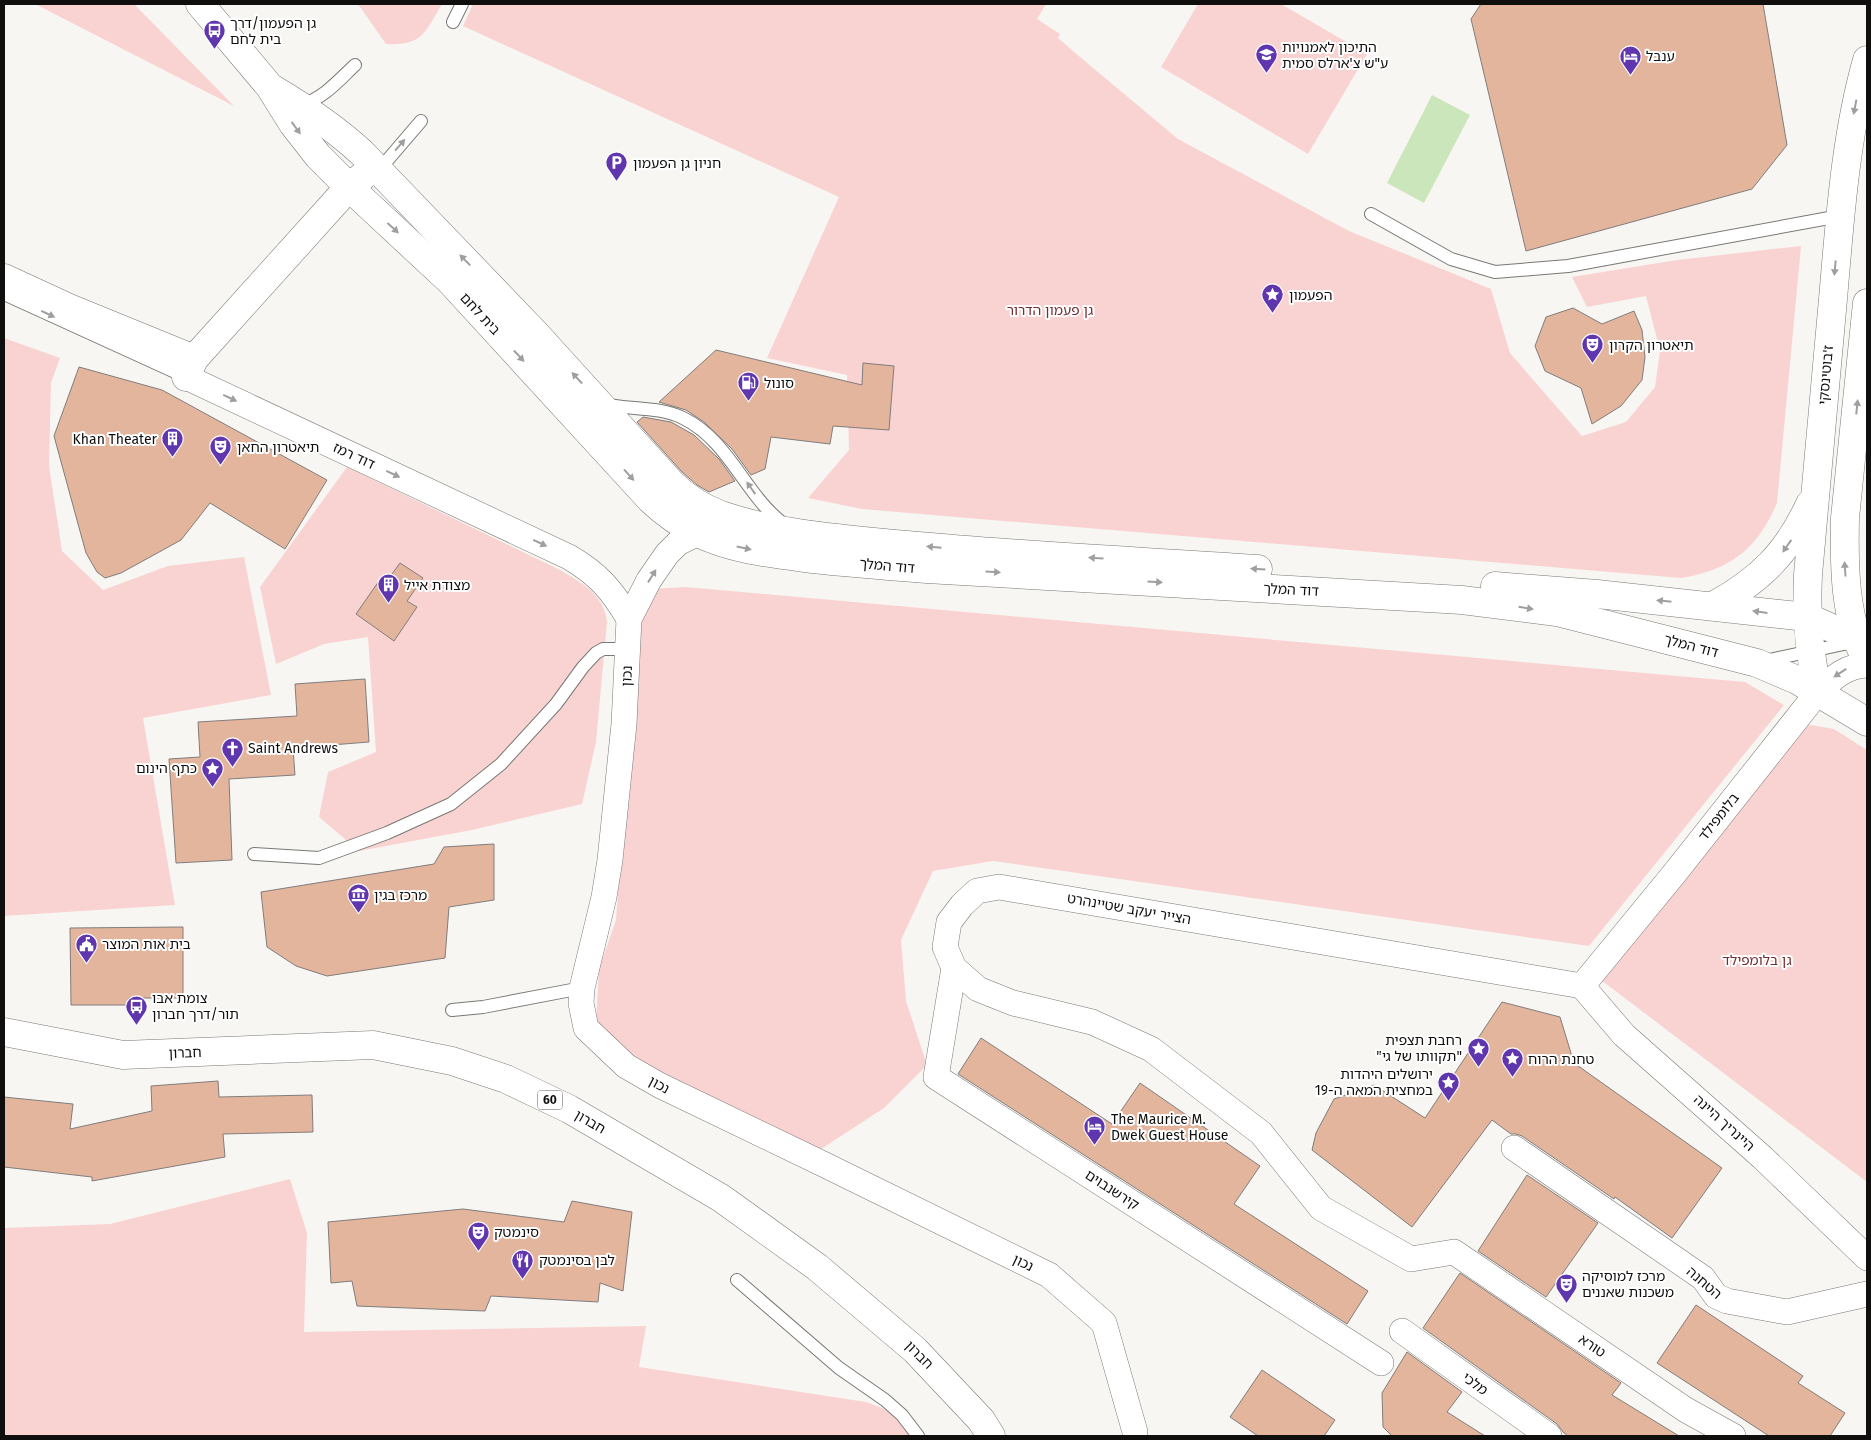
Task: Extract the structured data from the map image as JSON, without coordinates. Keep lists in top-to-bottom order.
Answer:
{
  "streets": {
    "main road": [
      "בית לחם",
      "ז'בוטינסקי",
      "דוד רמז",
      "דוד המלך",
      "חברון",
      "60"
    ],
    "street": [
      "נכון",
      "בלומפילד",
      "הצייר יעקב שטיינהרט",
      "היינריך היינה",
      "קירשנבוים",
      "הטחנה",
      "טורא",
      "מלכי"
    ]
  },
  "crossings": [
    ["בית לחם", "דוד המלך"],
    ["בית לחם", "נכון"],
    ["ז'בוטינסקי", "דוד המלך"],
    ["ז'בוטינסקי", "בלומפילד"],
    ["דוד רמז", "נכון"],
    ["דוד המלך", "נכון"],
    ["דוד המלך", "בלומפילד"],
    ["בלומפילד", "הצייר יעקב שטיינהרט"],
    ["בלומפילד", "היינריך היינה"],
    ["הצייר יעקב שטיינהרט", "היינריך היינה"],
    ["הצייר יעקב שטיינהרט", "קירשנבוים"],
    ["הצייר יעקב שטיינהרט", "טורא"]
  ],
  "one_way": ["דוד רמז"],
  "parks": ["גן פעמון הדרור", "גן בלומפילד"],
  "places": {
    "bus stop": ["גן הפעמון/דרך בית לחם", "צומת אבו תור/דרך חברון"],
    "school or university": ["התיכון לאמנויות ע\"ש צ'ארלס סמית"],
    "hotel": ["ענבל", "The Maurice M. Dwek Guest House"],
    "parking": ["חניון גן הפעמון"],
    "place": [
      "הפעמון",
      "כתף הינום",
      "רחבת תצפית \"תקוותו של גי\"",
      "טחנת הרוח",
      "ירושלים היהדות במחצית המאה ה-19"
    ],
    "theatre": [
      "תיאטרון הקרון",
      "תיאטרון החאן",
      "סינמטק",
      "מרכז למוסיקה משכנות שאננים"
    ],
    "fuel station": ["סונול"],
    "building": ["Khan Theater", "מצודת אייל"],
    "church": ["Saint Andrews"],
    "museum": ["מרכז בגין"],
    "public building": ["בית אות המוצר"],
    "restaurant": ["לבן בסינמטק"]
  }
}
